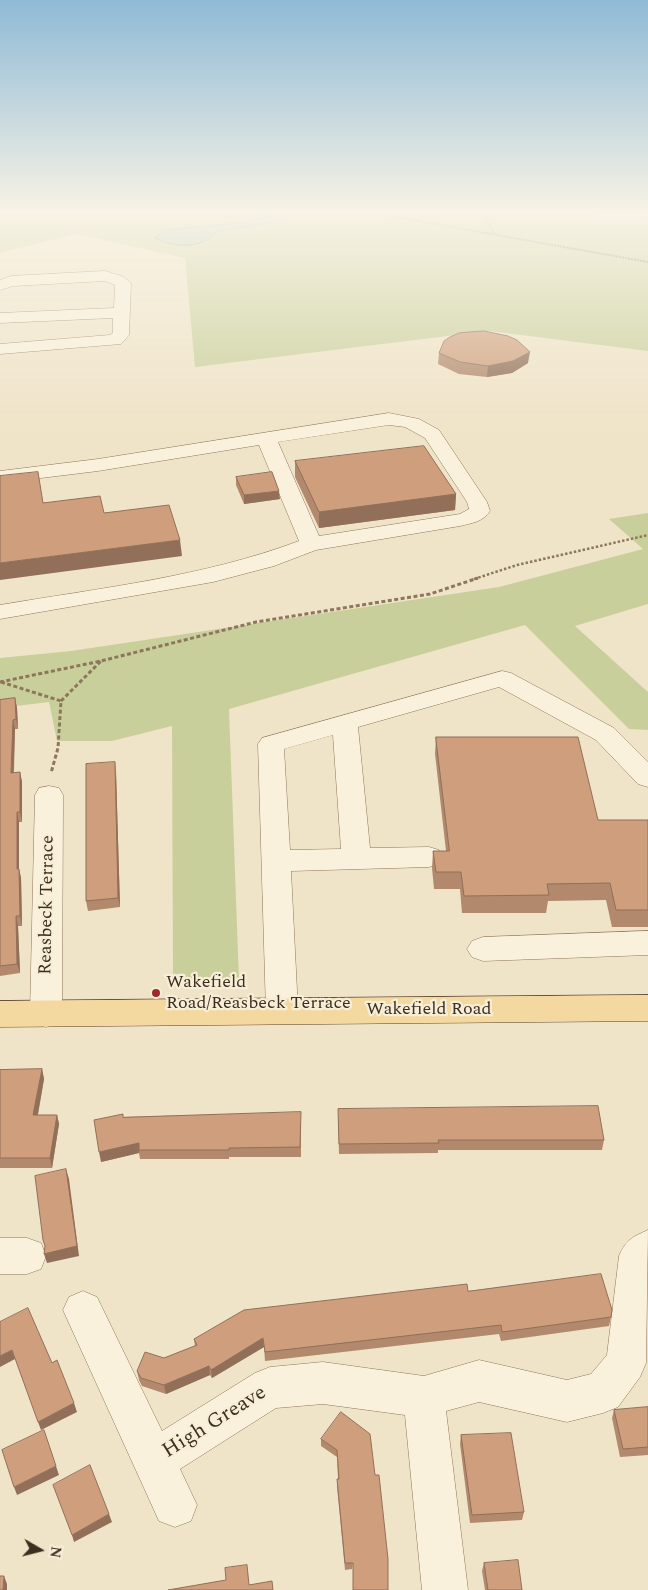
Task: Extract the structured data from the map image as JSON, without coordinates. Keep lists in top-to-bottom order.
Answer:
{
  "streets": {
    "main road": ["Wakefield Road"],
    "street": ["Reasbeck Terrace", "High Greave"]
  },
  "crossings": [
    ["Reasbeck Terrace", "Wakefield Road"]
  ],
  "places": ["Wakefield Road/Reasbeck Terrace"],
  "north": "right"
}
